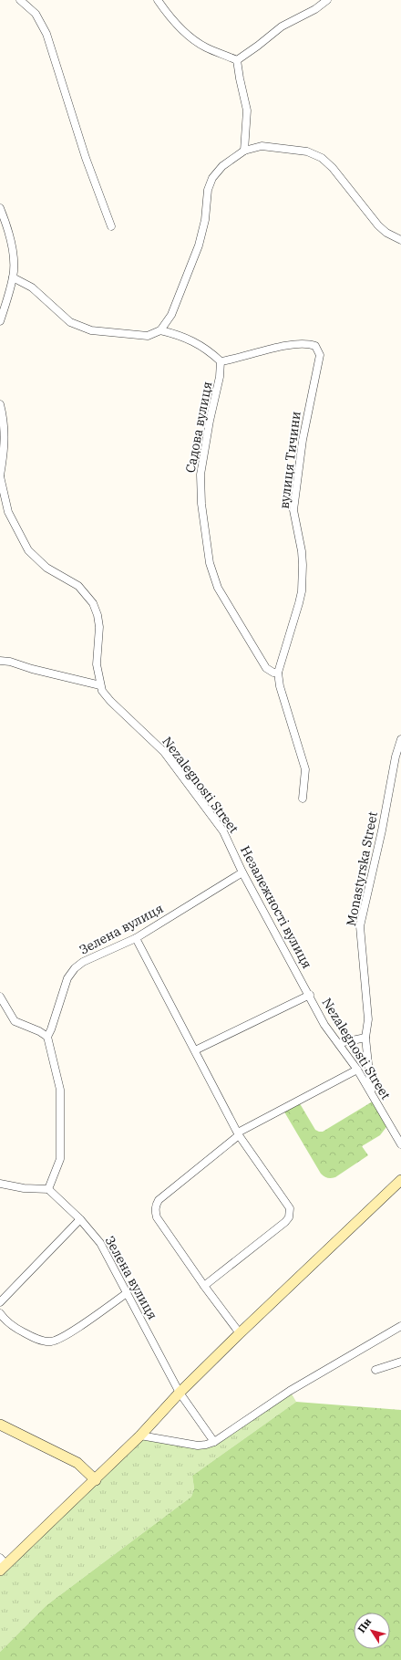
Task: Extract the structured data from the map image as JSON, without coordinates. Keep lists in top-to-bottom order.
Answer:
{
  "streets": {
    "street": [
      "Садова вулиця",
      "вулиця Тичини",
      "Monastyrska Street",
      "Незалежності вулиця",
      "Зелена вулиця"
    ]
  },
  "crossings": [
    ["Садова вулиця", "вулиця Тичини"],
    ["Monastyrska Street", "Незалежності вулиця"],
    ["Незалежності вулиця", "Зелена вулиця"]
  ],
  "north": "top left"
}
